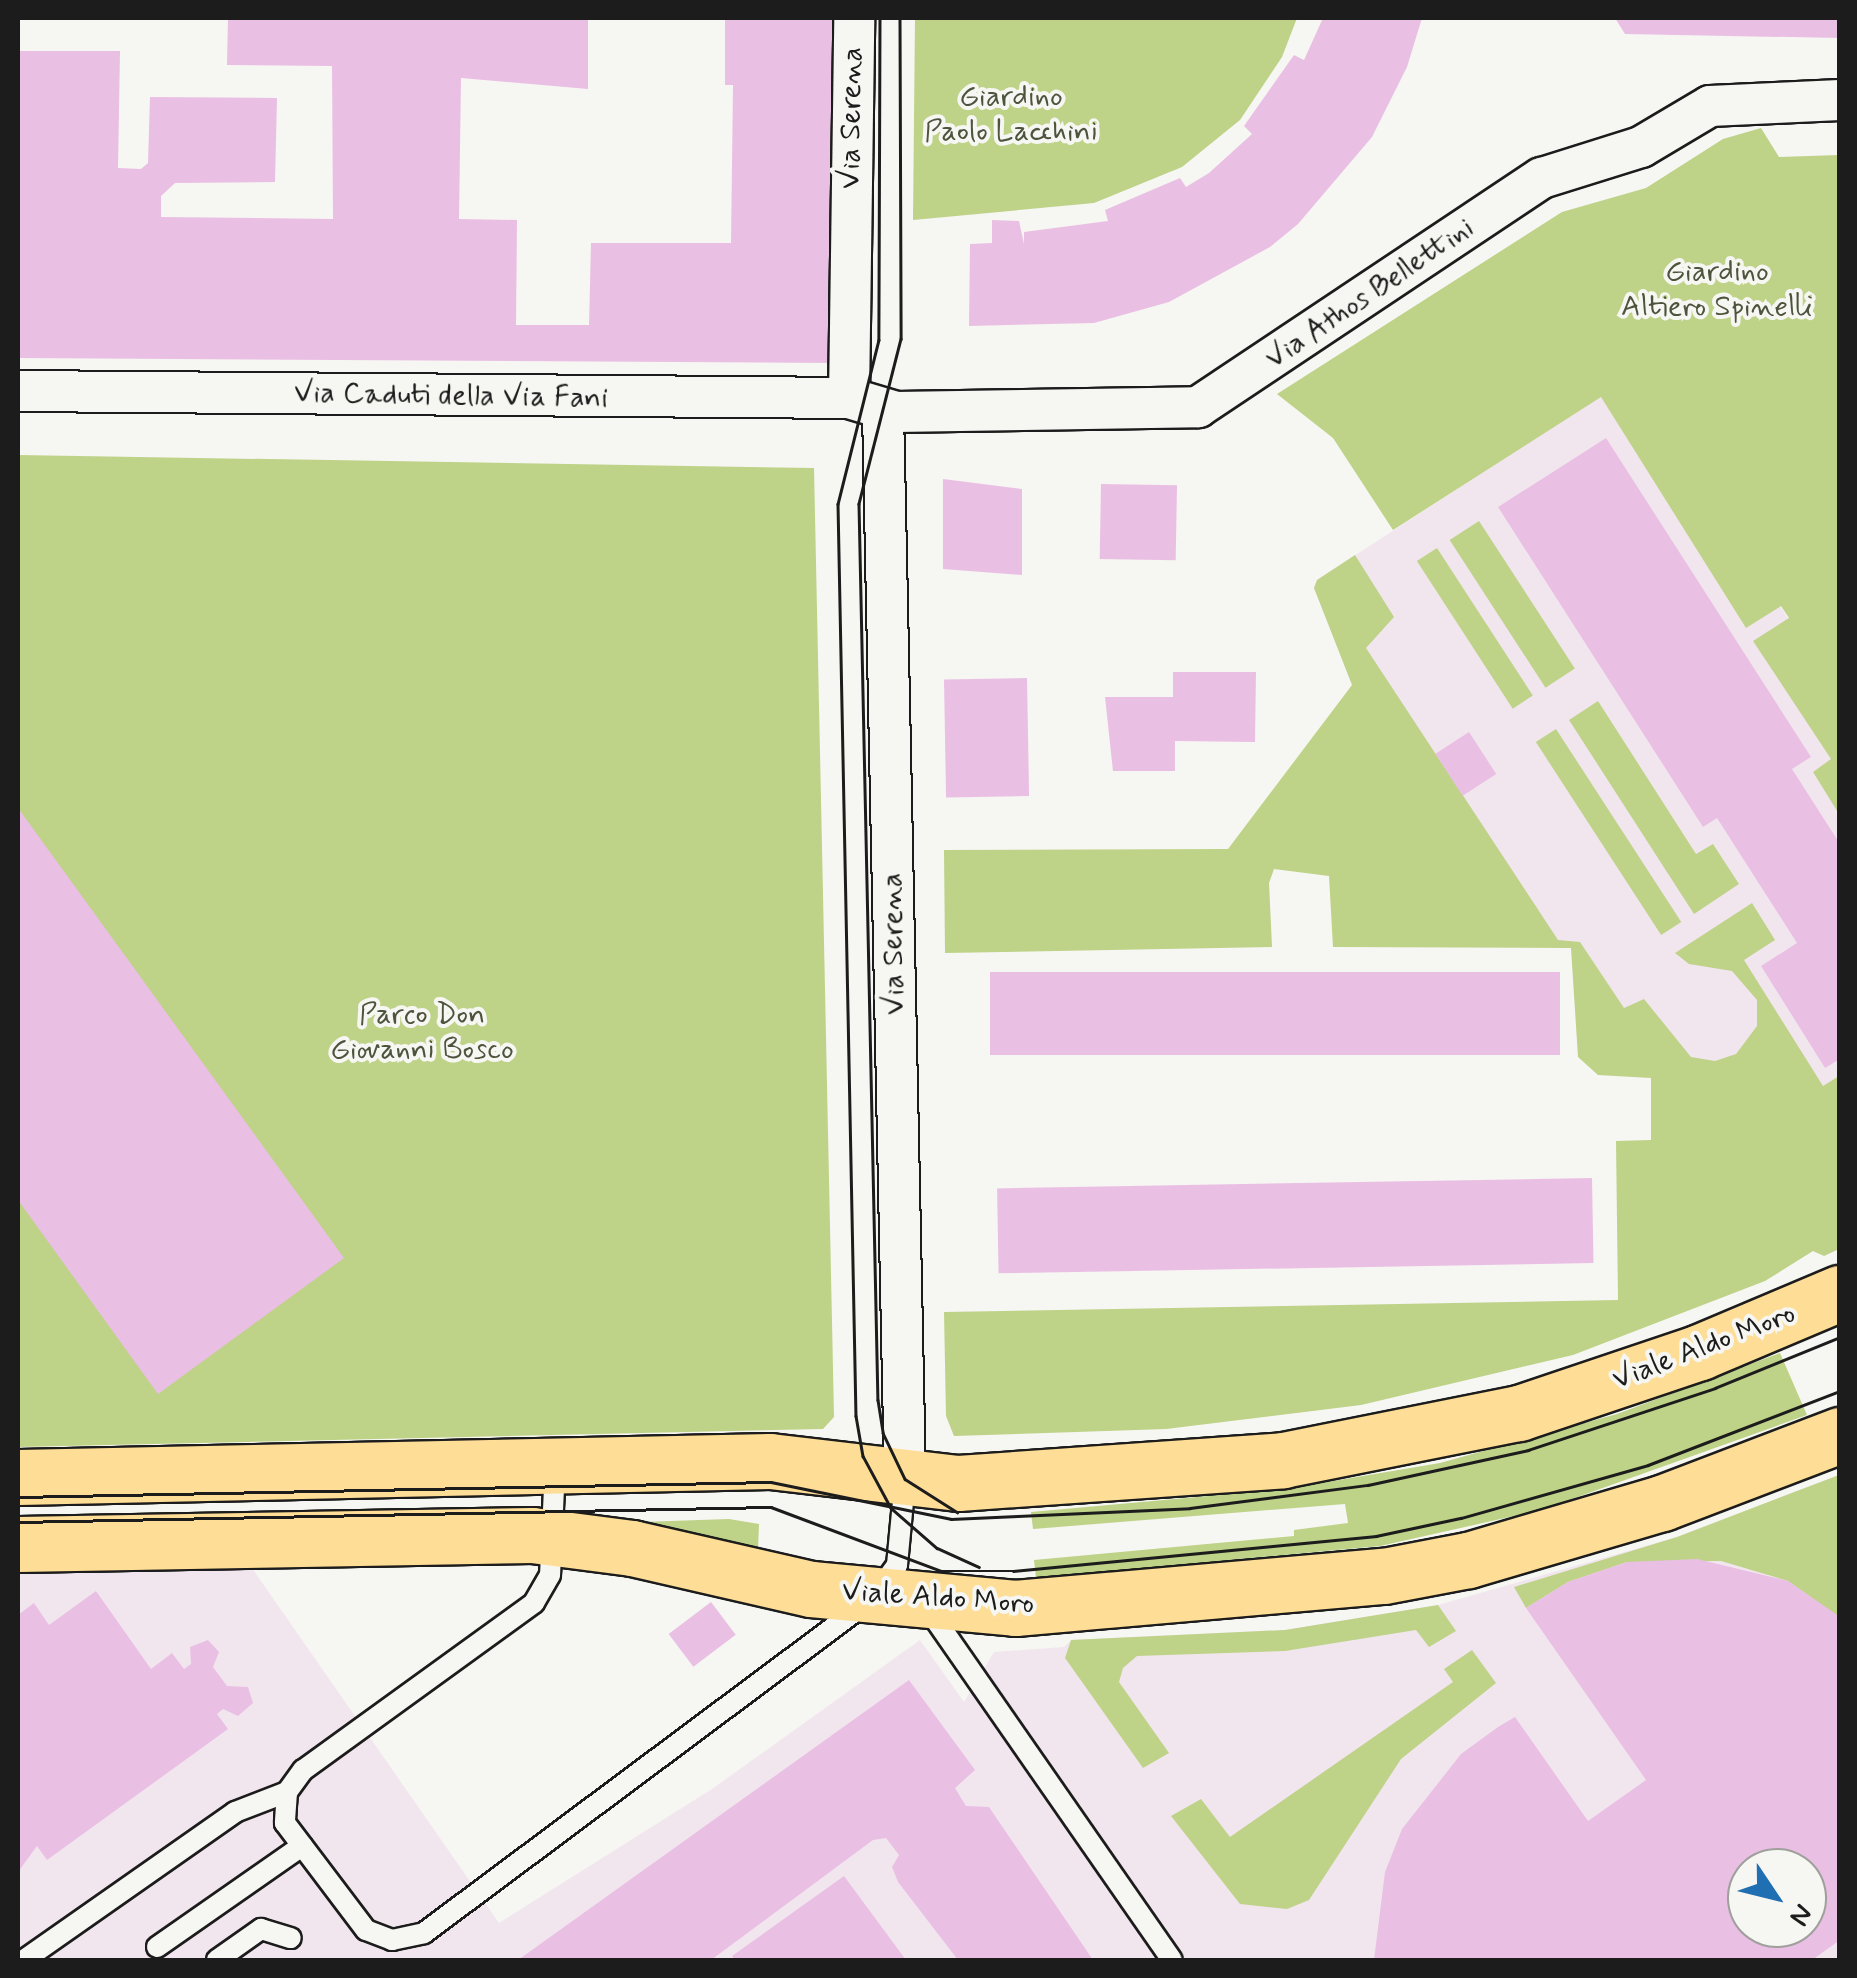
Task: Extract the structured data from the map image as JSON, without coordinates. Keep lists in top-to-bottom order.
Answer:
{
  "streets": {
    "main road": ["Viale Aldo Moro"],
    "street": ["Via Serena", "Via Athos Bellettini", "Via Caduti della Via Fani"]
  },
  "crossings": [
    ["Via Serena", "Via Athos Bellettini"],
    ["Via Serena", "Via Caduti della Via Fani"],
    ["Via Serena", "Viale Aldo Moro"],
    ["Via Athos Bellettini", "Via Caduti della Via Fani"]
  ],
  "parks": ["Giardino Paolo Lacchini", "Giardino Altiero Spinelli", "Parco Don Giovanni Bosco"],
  "north": "bottom right"
}
